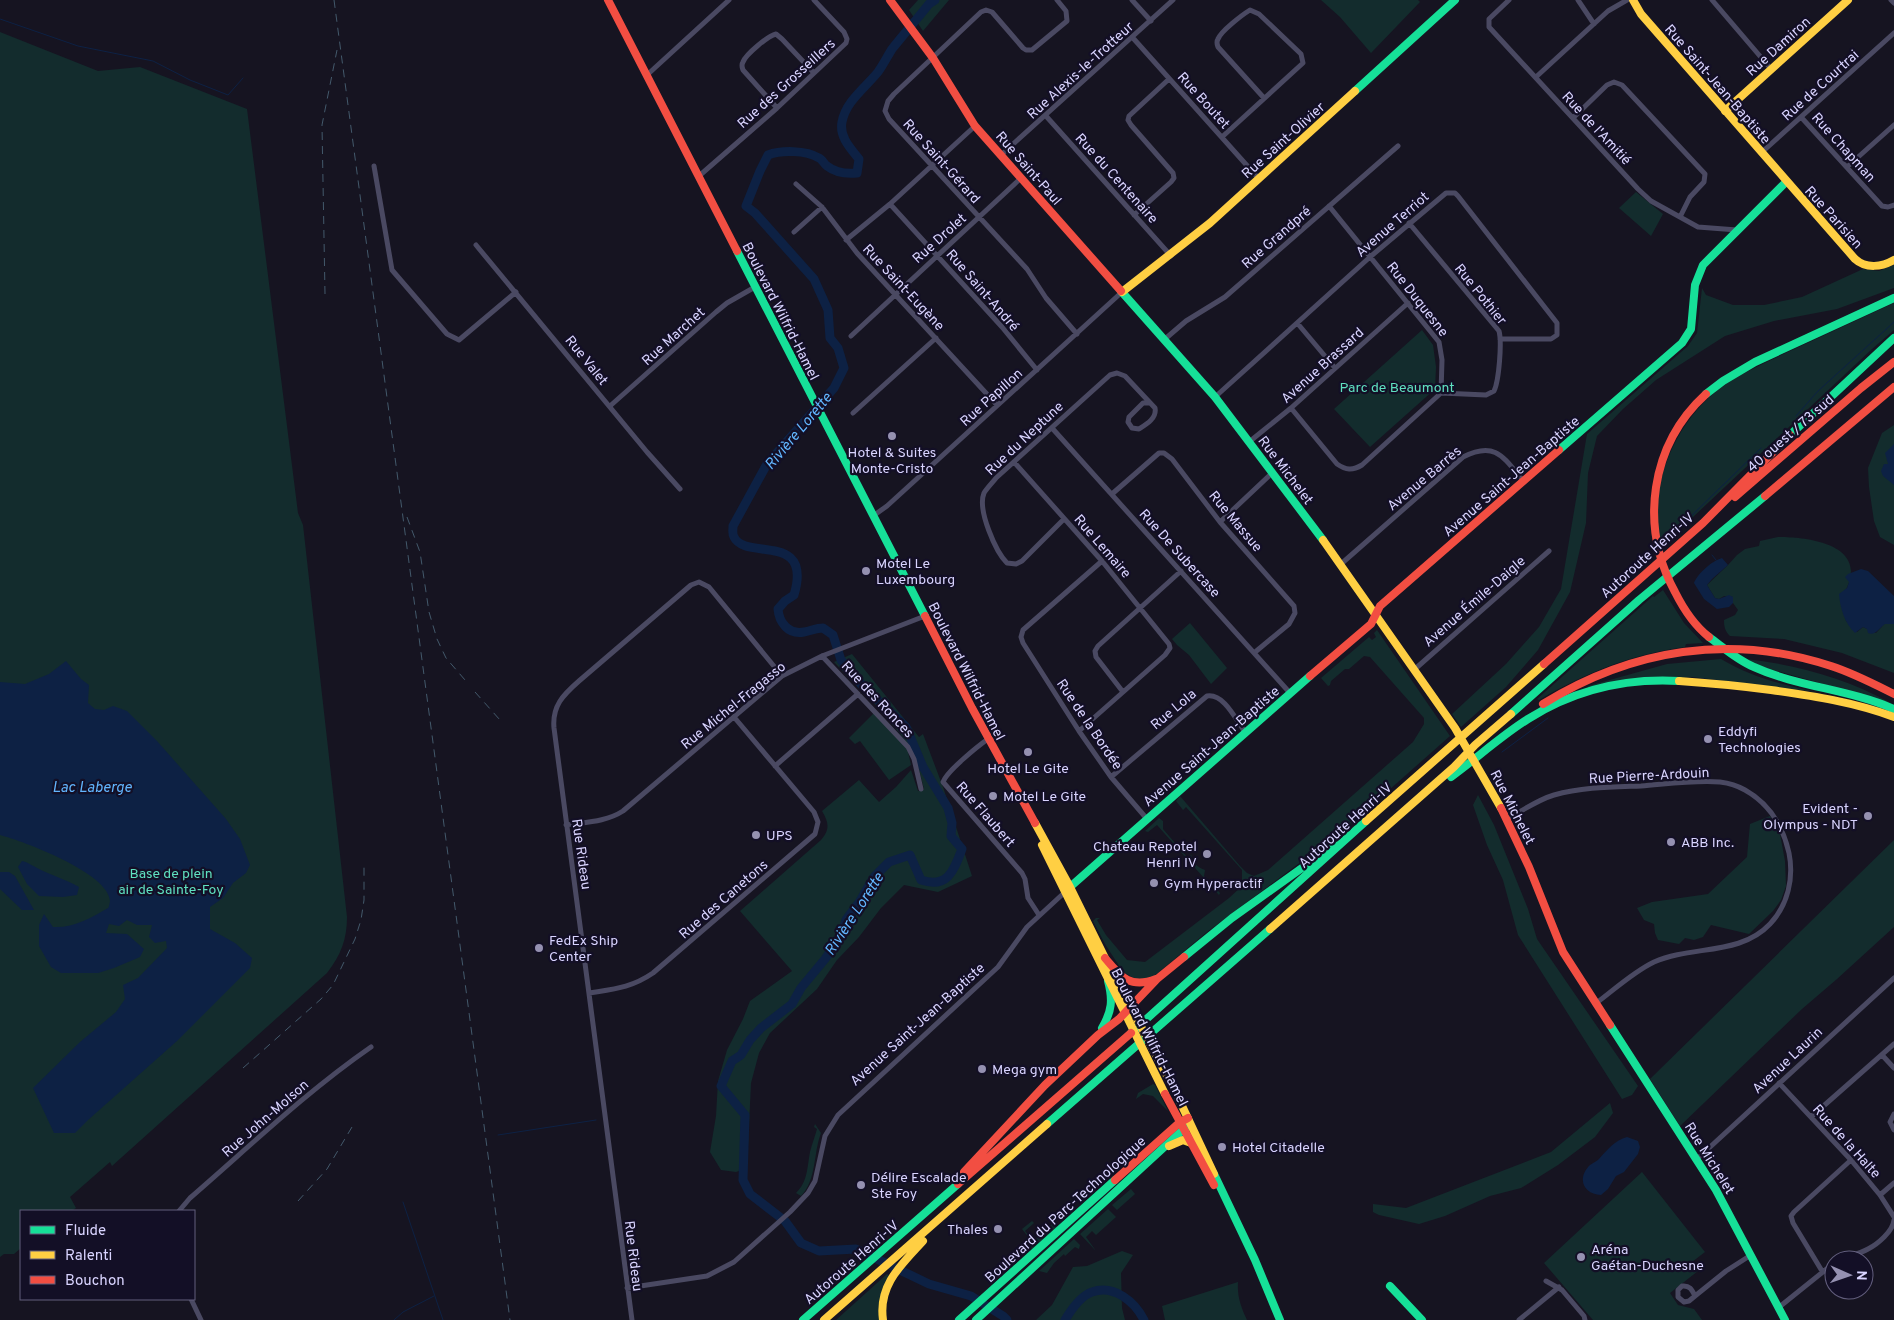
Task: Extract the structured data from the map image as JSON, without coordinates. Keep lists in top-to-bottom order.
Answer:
{
  "streets": {
    "main road": [
      "Rue Damiron",
      "Rue Saint-Jean-Baptiste",
      "Rue Saint-Olivier",
      "Rue Saint-Paul",
      "Rue Parisien",
      "Boulevard Wilfrid-Hamel",
      "40 ouest / 73 sud",
      "Rue Michelet",
      "Avenue Saint-Jean-Baptiste",
      "Autoroute Henri-IV",
      "Boulevard du Parc-Technologique"
    ],
    "street": [
      "Rue Alexis-le-Trotteur",
      "Rue des Grosseillers",
      "Rue de Courtrai",
      "Rue Boutet",
      "Rue de l'Amitié",
      "Rue Chapman",
      "Rue Saint-Gérard",
      "Rue du Centenaire",
      "Avenue Terriot",
      "Rue Grandpré",
      "Rue Drolet",
      "Rue Saint-Eugène",
      "Rue Saint-André",
      "Rue Pothier",
      "Rue Duquesne",
      "Rue Marchet",
      "Rue Valet",
      "Avenue Brassard",
      "Rue Papillon",
      "Rue du Neptune",
      "Avenue Barrès",
      "Rue Massue",
      "Rue Lemaire",
      "Rue De Subercase",
      "Avenue Émile-Daigle",
      "Rue des Ronces",
      "Rue Michel-Fragasso",
      "Rue Lola",
      "Rue de la Bordée",
      "Rue Pierre-Ardouin",
      "Rue Flaubert",
      "Rue Rideau",
      "Rue des Canetons",
      "Avenue Laurin",
      "Rue John-Molson",
      "Rue de la Halte"
    ]
  },
  "crossings": [
    ["Rue Damiron", "Rue Saint-Jean-Baptiste"],
    ["Rue Alexis-le-Trotteur", "Rue Boutet"],
    ["Rue Alexis-le-Trotteur", "Rue Saint-Paul"],
    ["Rue Alexis-le-Trotteur", "Rue du Centenaire"],
    ["Rue des Grosseillers", "Boulevard Wilfrid-Hamel"],
    ["Rue Saint-Jean-Baptiste", "Rue de Courtrai"],
    ["Rue Saint-Jean-Baptiste", "Rue Parisien"],
    ["Rue Saint-Jean-Baptiste", "Avenue Saint-Jean-Baptiste"],
    ["Rue de Courtrai", "Rue Chapman"],
    ["Rue Boutet", "Rue Saint-Olivier"],
    ["Rue de l'Amitié", "Avenue Saint-Jean-Baptiste"],
    ["Rue Saint-Olivier", "Rue Saint-Paul"],
    ["Rue Saint-Olivier", "Rue du Centenaire"],
    ["Rue Saint-Olivier", "Rue Papillon"],
    ["Rue Saint-Gérard", "Rue Saint-Paul"],
    ["Rue Saint-Gérard", "Rue Drolet"],
    ["Rue Saint-Gérard", "Rue Papillon"],
    ["Rue Saint-Paul", "Rue Grandpré"],
    ["Rue Saint-Paul", "Rue Drolet"],
    ["Rue Saint-Paul", "Rue Papillon"],
    ["Rue Saint-Paul", "Rue Michelet"],
    ["Rue Parisien", "Avenue Saint-Jean-Baptiste"],
    ["Avenue Terriot", "Rue Pothier"],
    ["Avenue Terriot", "Rue Duquesne"],
    ["Avenue Terriot", "Rue Michelet"],
    ["Rue Grandpré", "Rue Duquesne"],
    ["Rue Grandpré", "Rue Michelet"],
    ["Rue Drolet", "Rue Saint-Eugène"],
    ["Rue Drolet", "Rue Saint-André"],
    ["Rue Saint-Eugène", "Rue Papillon"],
    ["Rue Saint-André", "Rue Papillon"],
    ["Rue Pothier", "Rue Duquesne"],
    ["Rue Duquesne", "Avenue Brassard"],
    ["Boulevard Wilfrid-Hamel", "Rue Marchet"],
    ["Boulevard Wilfrid-Hamel", "Rue Papillon"],
    ["Boulevard Wilfrid-Hamel", "Avenue Saint-Jean-Baptiste"],
    ["Boulevard Wilfrid-Hamel", "Rue Michel-Fragasso"],
    ["Boulevard Wilfrid-Hamel", "Rue Flaubert"],
    ["Boulevard Wilfrid-Hamel", "Boulevard du Parc-Technologique"],
    ["Rue Marchet", "Rue Valet"],
    ["Avenue Brassard", "Rue Michelet"],
    ["40 ouest / 73 sud", "Autoroute Henri-IV"],
    ["Rue du Neptune", "Rue Lemaire"],
    ["Rue du Neptune", "Rue De Subercase"],
    ["Rue Michelet", "Avenue Saint-Jean-Baptiste"],
    ["Rue Michelet", "Avenue Barrès"],
    ["Rue Michelet", "Avenue Émile-Daigle"],
    ["Rue Michelet", "Rue Pierre-Ardouin"],
    ["Rue Michelet", "Avenue Laurin"],
    ["Avenue Saint-Jean-Baptiste", "Avenue Barrès"],
    ["Avenue Saint-Jean-Baptiste", "Rue De Subercase"],
    ["Avenue Saint-Jean-Baptiste", "Rue Lola"],
    ["Avenue Saint-Jean-Baptiste", "Rue de la Bordée"],
    ["Avenue Saint-Jean-Baptiste", "Rue Flaubert"],
    ["Avenue Saint-Jean-Baptiste", "Rue Rideau"],
    ["Rue Massue", "Rue De Subercase"],
    ["Rue Lemaire", "Rue de la Bordée"],
    ["Rue des Ronces", "Rue Michel-Fragasso"],
    ["Rue Michel-Fragasso", "Rue Rideau"],
    ["Rue Michel-Fragasso", "Rue des Canetons"],
    ["Rue Lola", "Rue de la Bordée"],
    ["Rue Rideau", "Rue des Canetons"],
    ["Avenue Laurin", "Rue de la Halte"]
  ],
  "water": ["Rivière Lorette", "Lac Laberge"],
  "parks": ["Parc de Beaumont", "Base de plein air de Sainte-Foy"],
  "places": [
    "Hotel & Suites Monte-Cristo",
    "Motel Le Luxembourg",
    "Eddyfi Technologies",
    "Hotel Le Gite",
    "Motel Le Gite",
    "Evident - Olympus - NDT",
    "UPS",
    "ABB Inc.",
    "Chateau Repotel Henri IV",
    "Gym Hyperactif",
    "FedEx Ship Center",
    "Mega gym",
    "Hotel Citadelle",
    "Délire Escalade Ste Foy",
    "Thales",
    "Aréna Gaétan-Duchesne"
  ],
  "legend": ["Fluide", "Ralenti", "Bouchon"],
  "north": "right"
}
